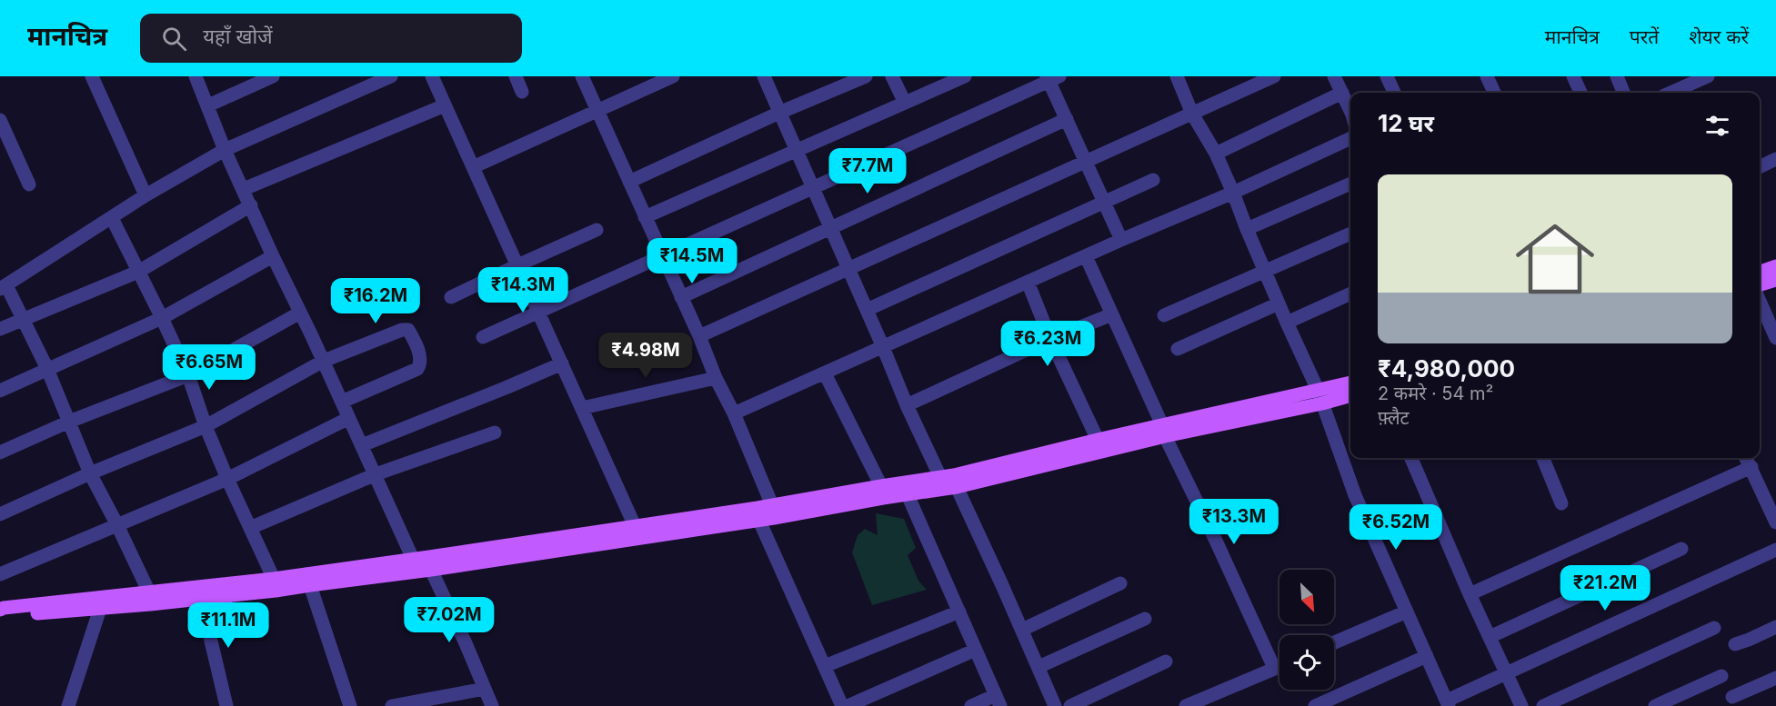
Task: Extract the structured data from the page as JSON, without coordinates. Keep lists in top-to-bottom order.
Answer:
{
  "north": "bottom right",
  "page": {
    "header": "मानचित्र",
    "search": "यहाँ खोजें",
    "nav": ["मानचित्र", "परतें", "शेयर करें"],
    "heading": "12 घर",
    "price": [
      "₹7.7M",
      "₹14.5M",
      "₹14.3M",
      "₹16.2M",
      "₹6.23M",
      "₹4.98M",
      "₹6.65M",
      "₹13.3M",
      "₹6.52M",
      "₹21.2M",
      "₹7.02M",
      "₹11.1M"
    ],
    "list": [
      {
        "name": "₹4,980,000",
        "note": "2 कमरे · 54 m² · फ़्लैट"
      }
    ]
  }
}
